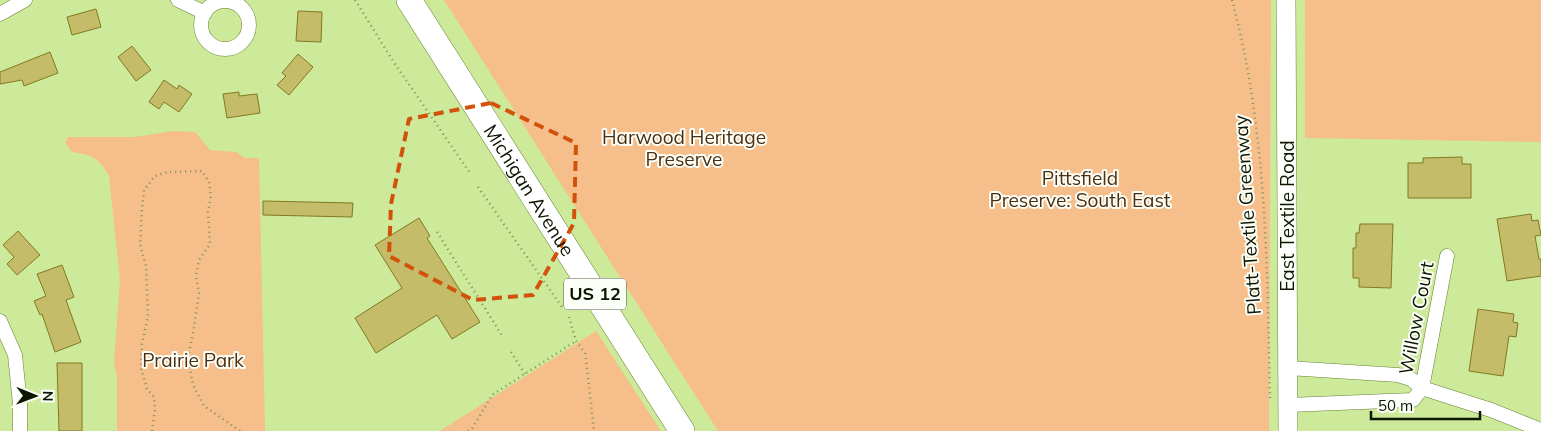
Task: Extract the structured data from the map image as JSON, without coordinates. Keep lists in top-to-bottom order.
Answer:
{
  "streets": {
    "highway": ["Michigan Avenue", "US 12"],
    "main road": ["East Textile Road"],
    "street": ["Willow Court"],
    "path": ["Platt-Textile Greenway"]
  },
  "crossings": [
    ["Platt-Textile Greenway", "East Textile Road"]
  ],
  "parks": ["Harwood Heritage Preserve", "Pittsfield Preserve: South East", "Prairie Park"],
  "scale_bar": "50 m",
  "north": "right"
}
